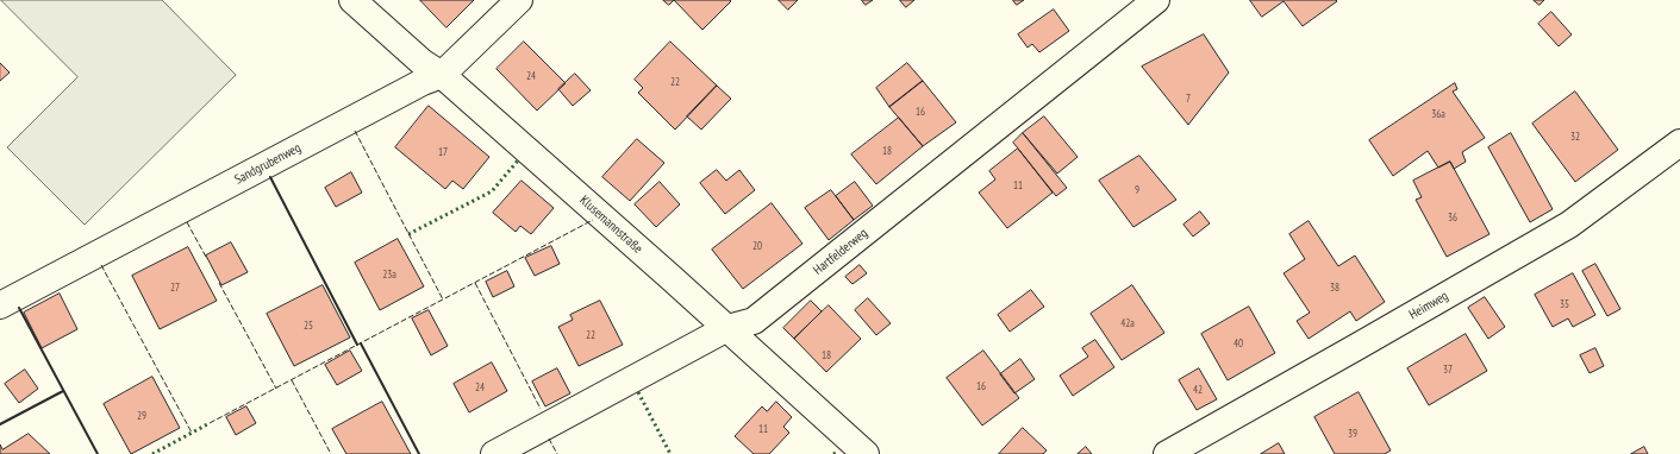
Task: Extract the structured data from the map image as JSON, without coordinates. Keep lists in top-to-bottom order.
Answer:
{
  "streets": {
    "street": [
      "Sandgrubenweg",
      "Klusemannstraße",
      "Hartfelderweg",
      "Heimweg"
    ]
  },
  "crossings": [
    ["Sandgrubenweg", "Klusemannstraße"],
    ["Klusemannstraße", "Hartfelderweg"]
  ],
  "house_numbers": [
    "24",
    "22",
    "7",
    "16",
    "36a",
    "32",
    "18",
    "17",
    "11",
    "9",
    "36",
    "20",
    "23a",
    "27",
    "38",
    "35",
    "42a",
    "25",
    "22",
    "40",
    "18",
    "37",
    "16",
    "24",
    "42",
    "29",
    "11",
    "39"
  ]
}
